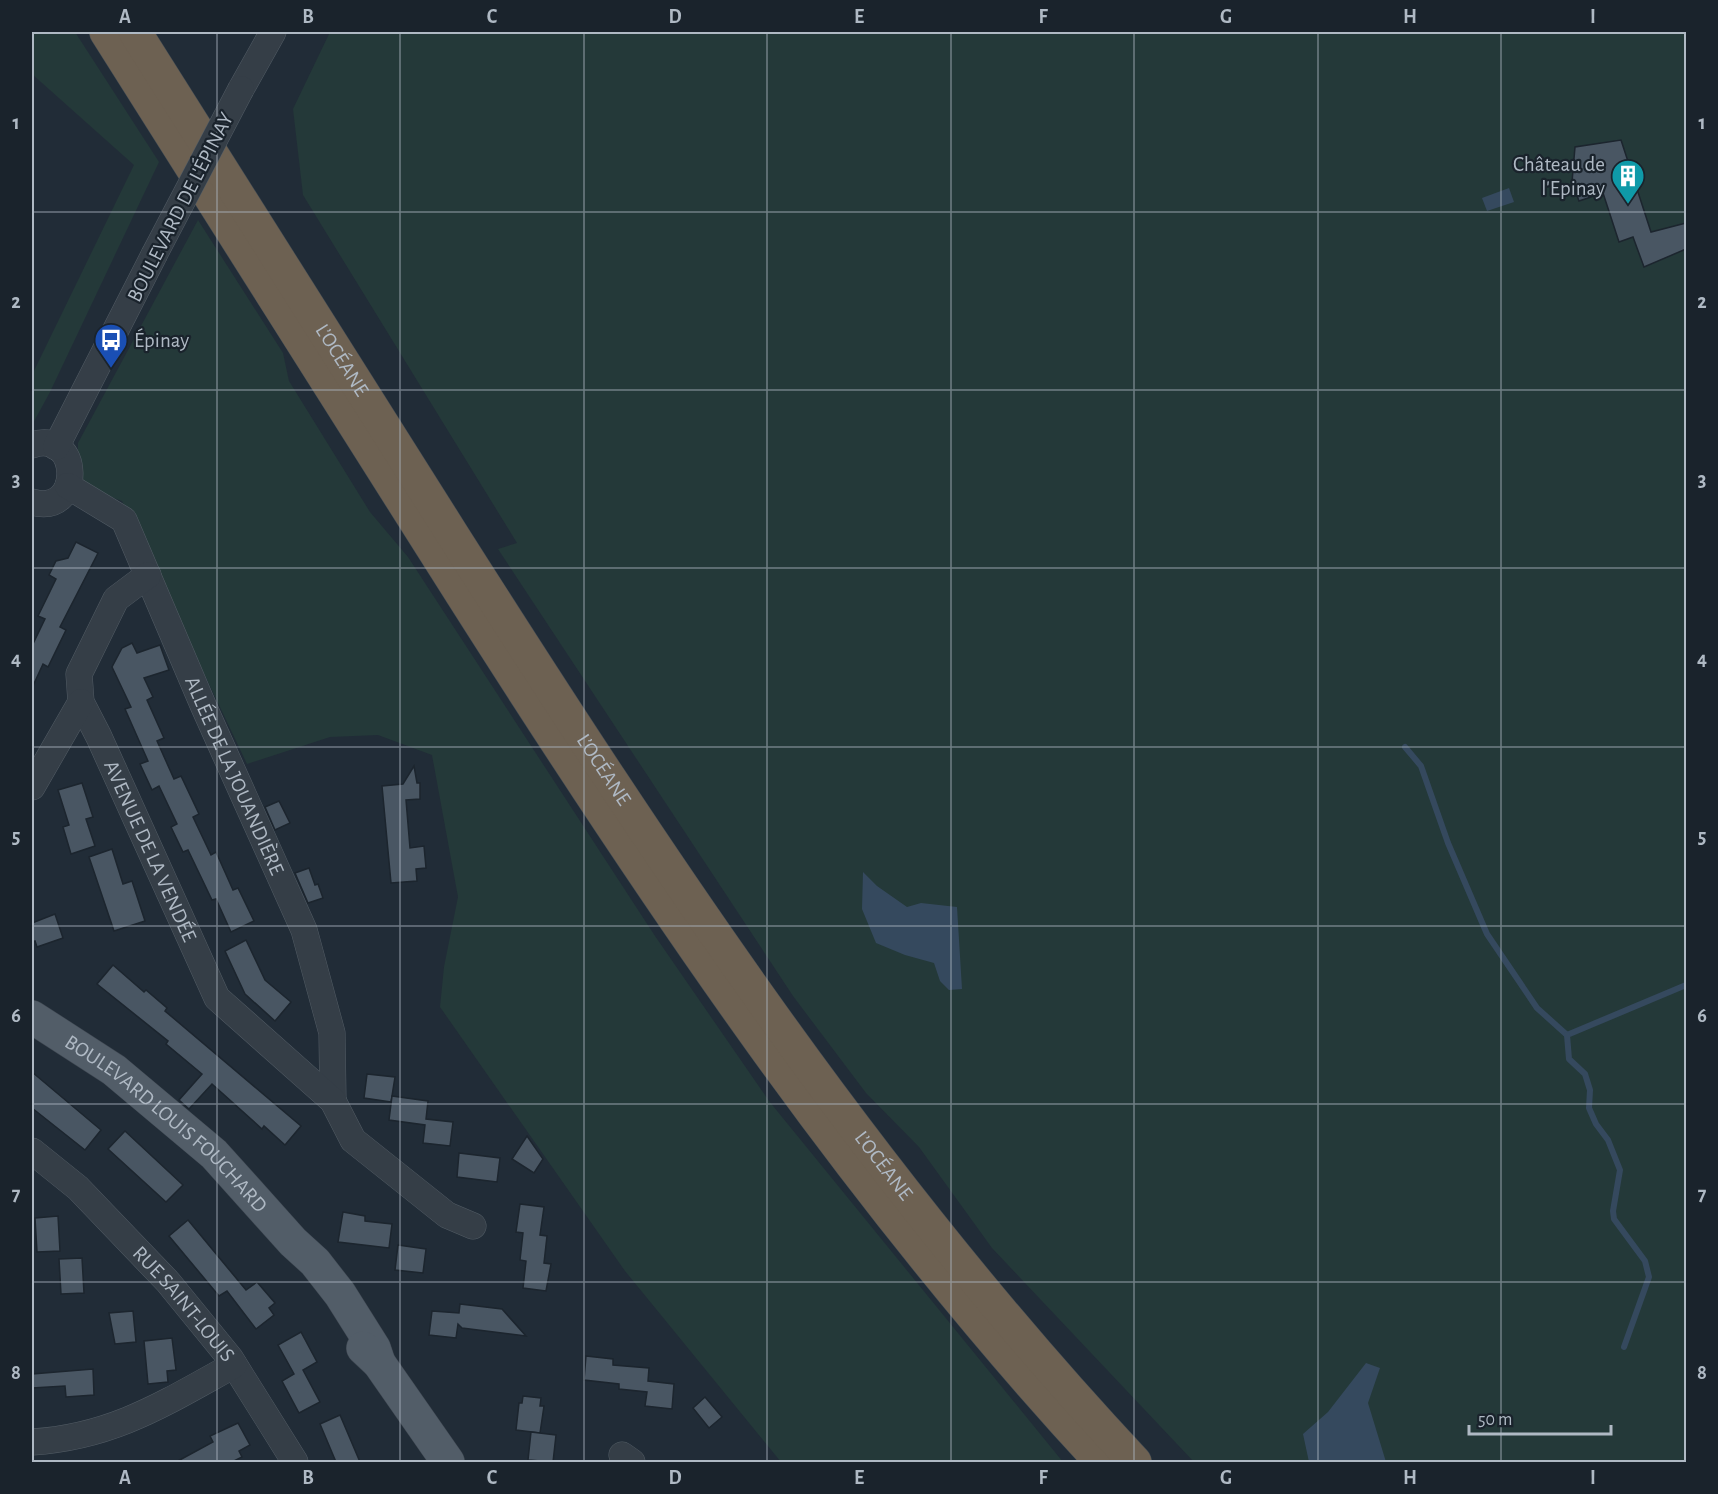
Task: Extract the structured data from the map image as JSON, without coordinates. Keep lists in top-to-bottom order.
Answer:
{
  "streets": {
    "highway": ["L’OCÉANE"],
    "main road": ["BOULEVARD LOUIS FOUCHARD"],
    "street": [
      "BOULEVARD DE L'ÉPINAY",
      "ALLÉE DE LA JOUANDIÈRE",
      "AVENUE DE LA VENDÉE",
      "RUE SAINT-LOUIS"
    ]
  },
  "crossings": [
    ["ALLÉE DE LA JOUANDIÈRE", "AVENUE DE LA VENDÉE"]
  ],
  "places": {
    "building": ["Château de l'Epinay"],
    "bus stop": ["Épinay"]
  },
  "scale_bar": "50 m",
  "grid": {
    "columns": [
      "A",
      "B",
      "C",
      "D",
      "E",
      "F",
      "G",
      "H",
      "I"
    ],
    "rows": [
      "1",
      "2",
      "3",
      "4",
      "5",
      "6",
      "7",
      "8"
    ]
  }
}
